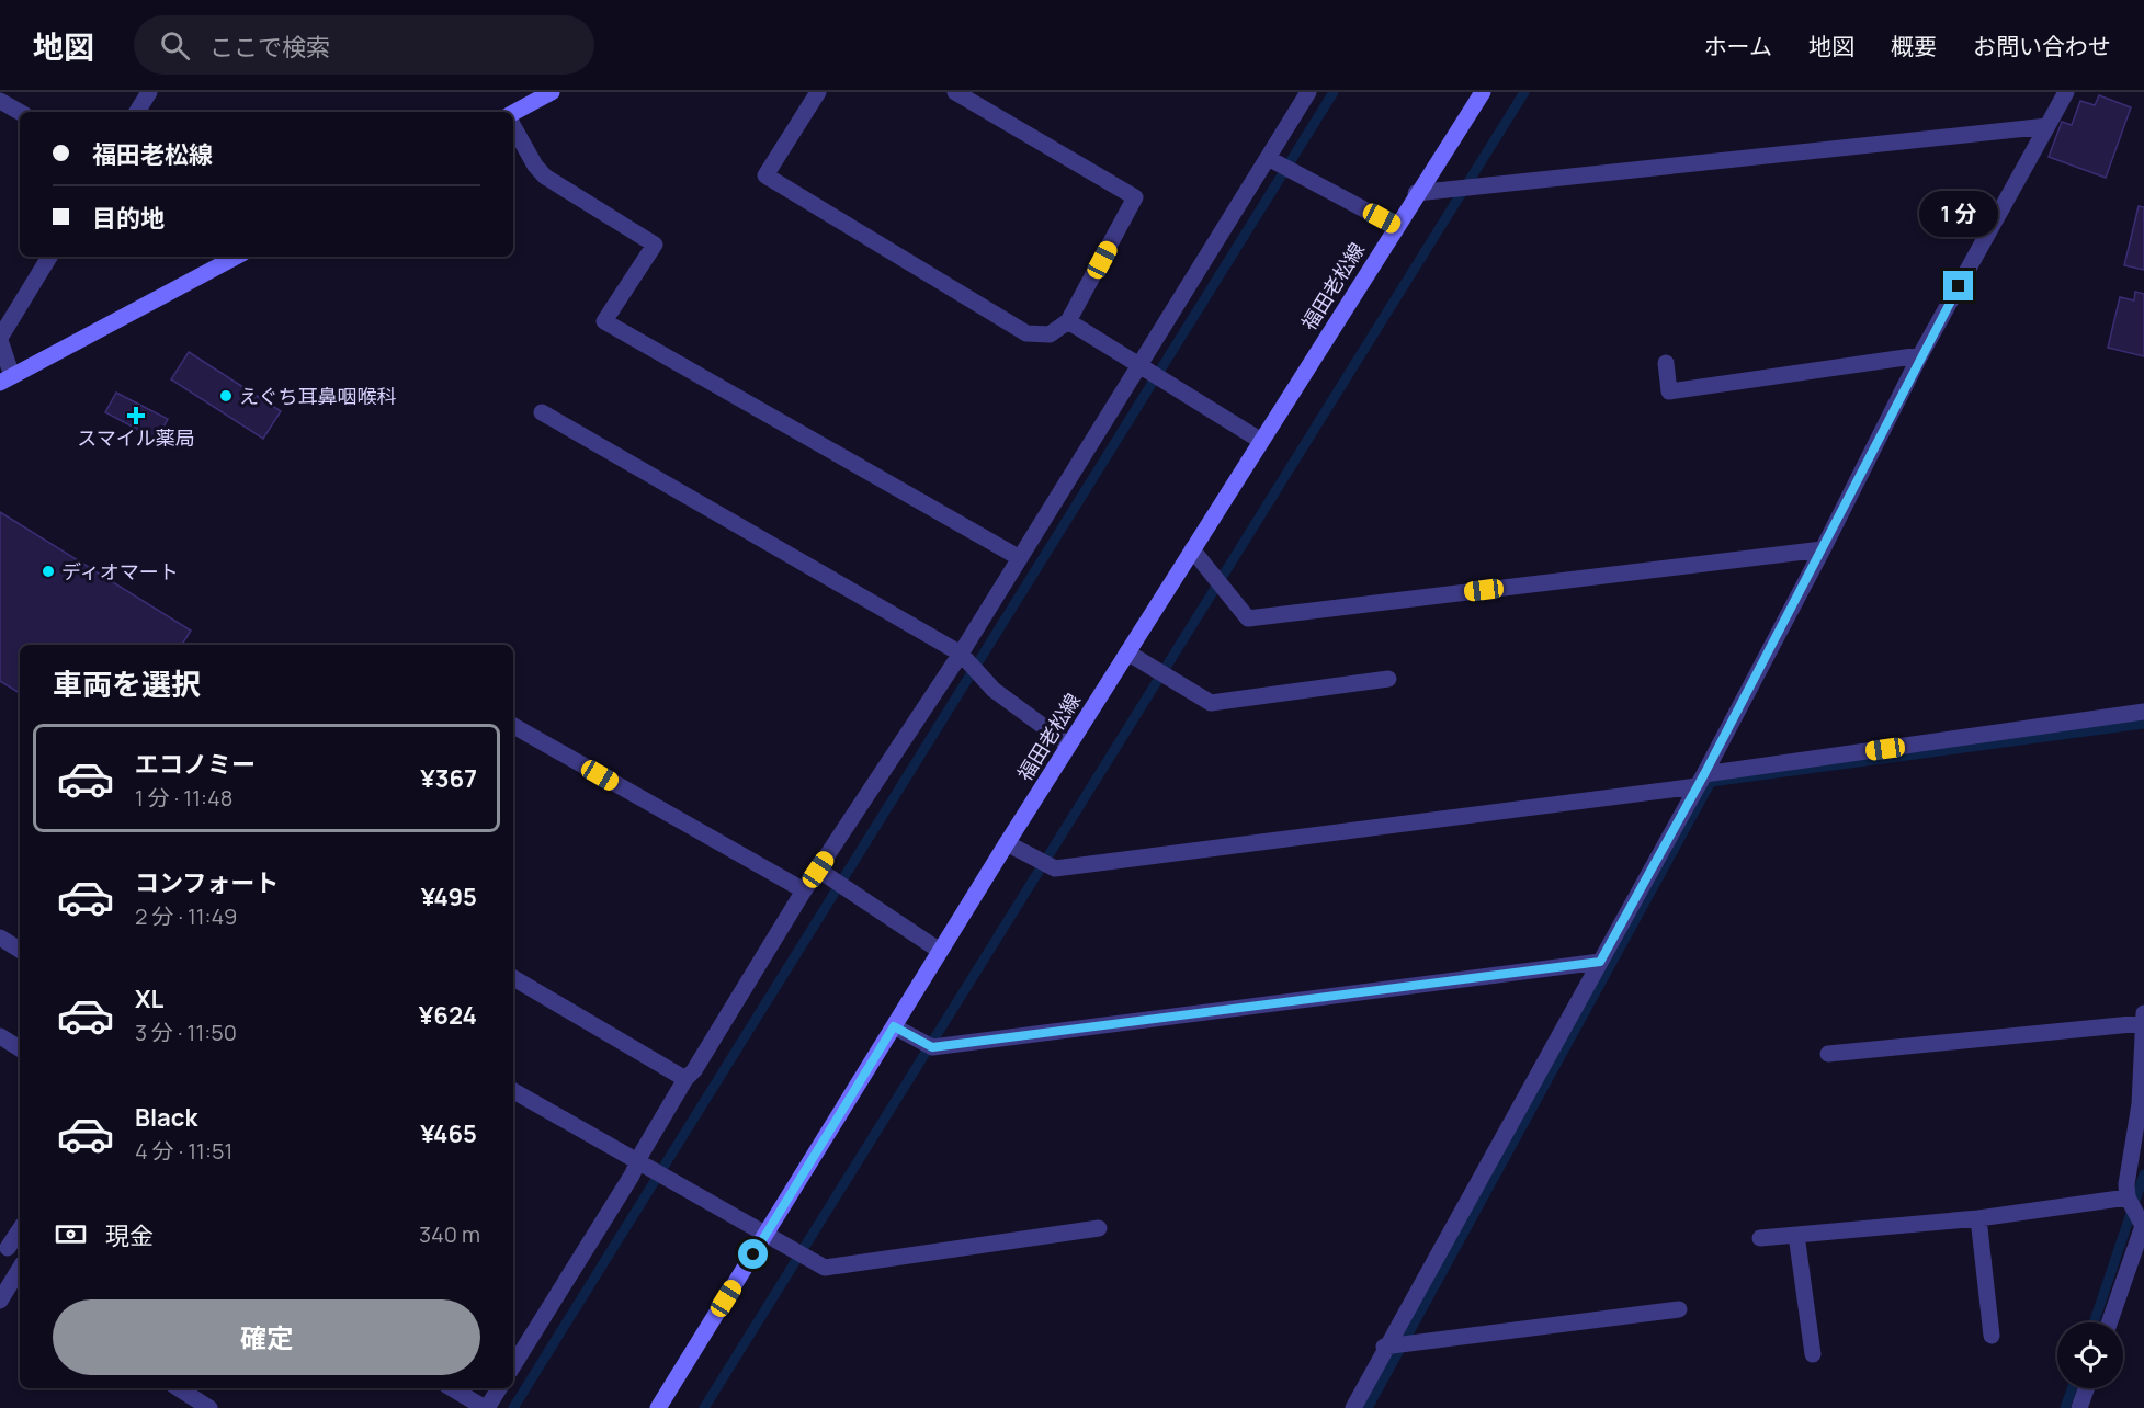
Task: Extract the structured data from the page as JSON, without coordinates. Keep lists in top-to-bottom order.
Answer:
{
  "streets": {
    "main road": ["福田老松線"]
  },
  "places": {
    "other": ["えぐち耳鼻咽喉科", "ディオマート"],
    "health": ["スマイル薬局"]
  },
  "page": {
    "header": "地図",
    "search": "ここで検索",
    "nav": [
      "ホーム",
      "地図",
      "概要",
      "お問い合わせ"
    ],
    "banner": ["福田老松線", "目的地"],
    "bubble": "1 分",
    "heading": "車両を選択",
    "list": [
      {
        "name": "エコノミー",
        "note": "1 分 · 11:48",
        "value": "¥367"
      },
      {
        "name": "コンフォート",
        "note": "2 分 · 11:49",
        "value": "¥495"
      },
      {
        "name": "XL",
        "note": "3 分 · 11:50",
        "value": "¥624"
      },
      {
        "name": "Black",
        "note": "4 分 · 11:51",
        "value": "¥465"
      }
    ],
    "pay": ["現金", "340 m"],
    "buttons": "確定"
  }
}
